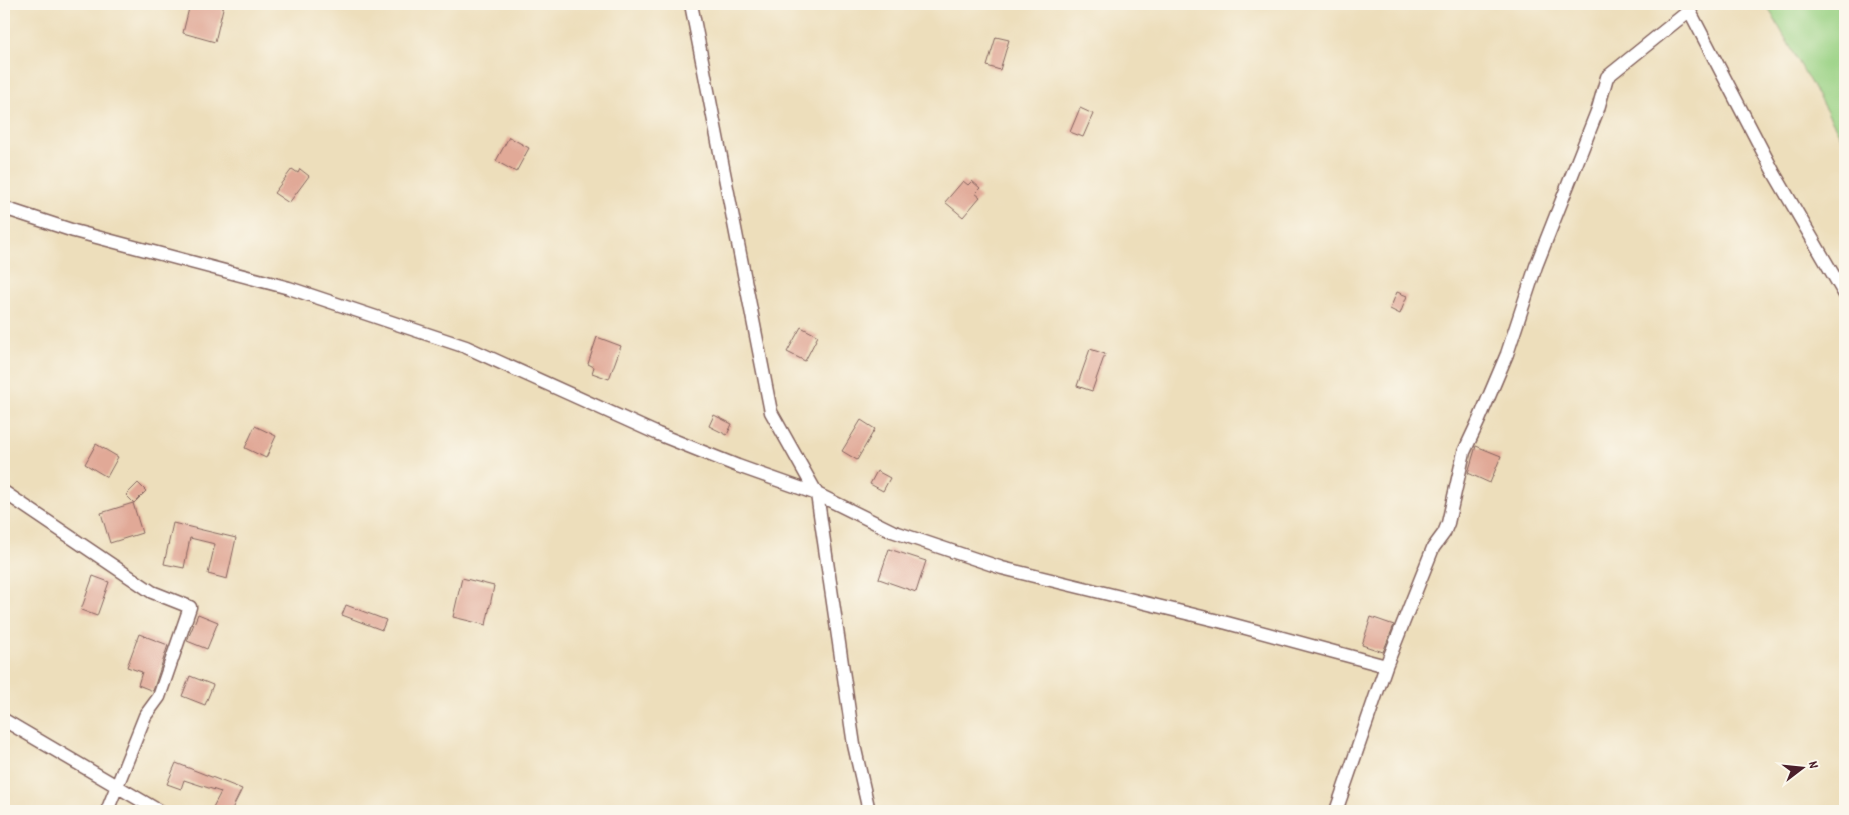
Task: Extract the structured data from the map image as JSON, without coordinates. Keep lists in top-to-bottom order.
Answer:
{
  "north": "right"
}
